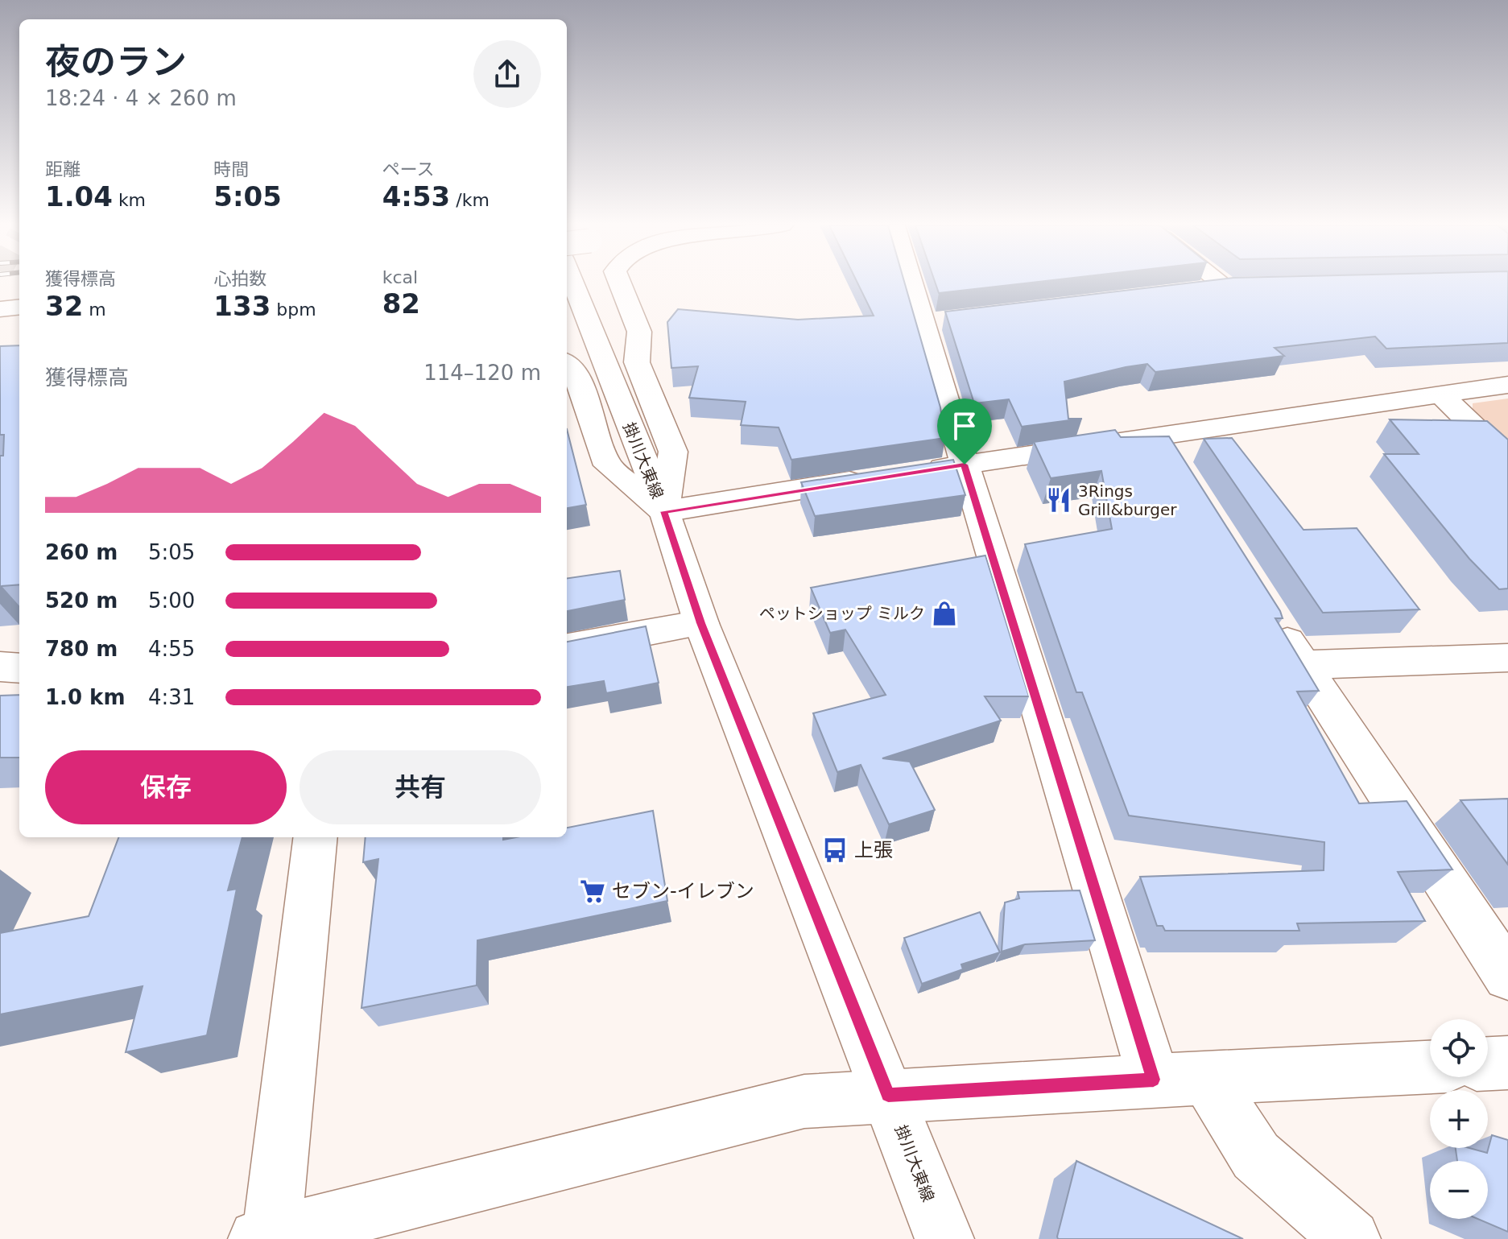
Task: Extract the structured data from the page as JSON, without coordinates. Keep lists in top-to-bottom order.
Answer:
{
  "streets": {
    "street": ["掛川大東線"]
  },
  "places": {
    "restaurant": ["3Rings Grill&burger"],
    "shop": ["ペットショップ ミルク"],
    "bus stop": ["上張"],
    "supermarket": ["セブン-イレブン"]
  },
  "page": {
    "heading": ["夜のラン", "18:24 · 4 × 260 m"],
    "stats": [
      ["距離", "1.04 km"],
      ["時間", "5:05"],
      ["ペース", "4:53 /km"],
      ["獲得標高", "32 m"],
      ["心拍数", "133 bpm"],
      ["kcal", "82"]
    ],
    "chart": ["獲得標高", "114–120 m"],
    "list": [
      {
        "name": "260 m",
        "note": "5:05"
      },
      {
        "name": "520 m",
        "note": "5:00"
      },
      {
        "name": "780 m",
        "note": "4:55"
      },
      {
        "name": "1.0 km",
        "note": "4:31"
      }
    ],
    "buttons": ["保存", "共有"],
    "map_buttons": ["+", "−"]
  }
}
